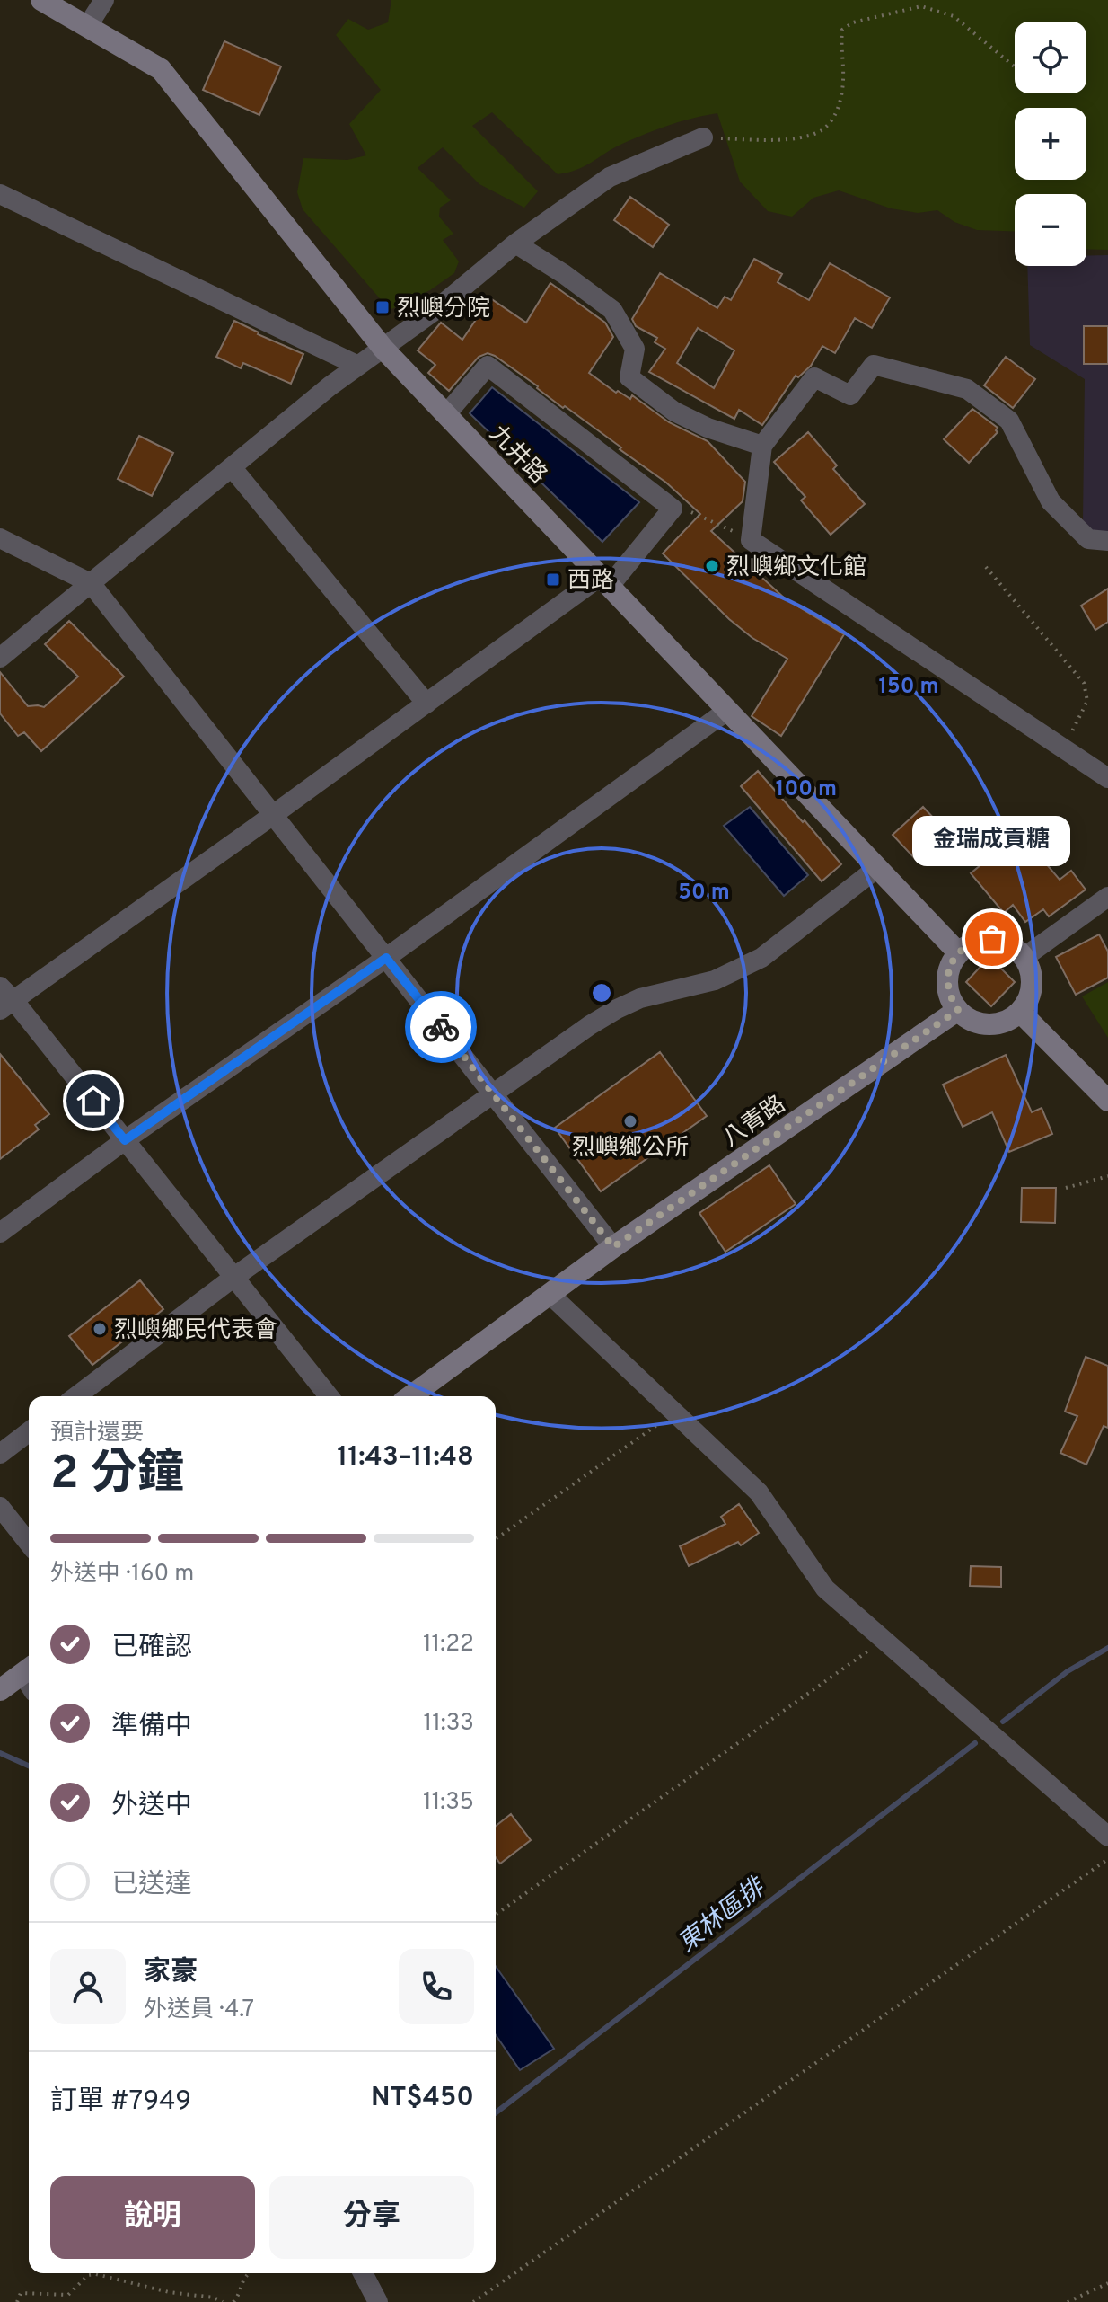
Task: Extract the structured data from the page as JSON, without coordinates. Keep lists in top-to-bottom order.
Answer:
{
  "streets": {
    "main road": ["九井路", "八青路"]
  },
  "crossings": [
    ["九井路", "八青路"]
  ],
  "water": ["東林區排"],
  "places": {
    "transit": ["烈嶼分院", "西路"],
    "other": [
      "烈嶼鄉文化館",
      "金瑞成貢糖",
      "烈嶼鄉公所",
      "烈嶼鄉民代表會"
    ]
  },
  "page": {
    "map_buttons": ["+", "−"],
    "bubble": "金瑞成貢糖",
    "heading": ["2 分鐘", "預計還要", "11:43–11:48"],
    "panel": [
      "家豪",
      "外送員 · 4.7",
      "訂單 #7949",
      "NT$450"
    ],
    "bar": "外送中 · 160 m",
    "list": [
      ["已確認", "11:22"],
      ["準備中", "11:33"],
      ["外送中", "11:35"],
      "已送達"
    ],
    "buttons": ["說明", "分享"]
  },
  "rings": ["150 m", "100 m", "50 m"]
}
